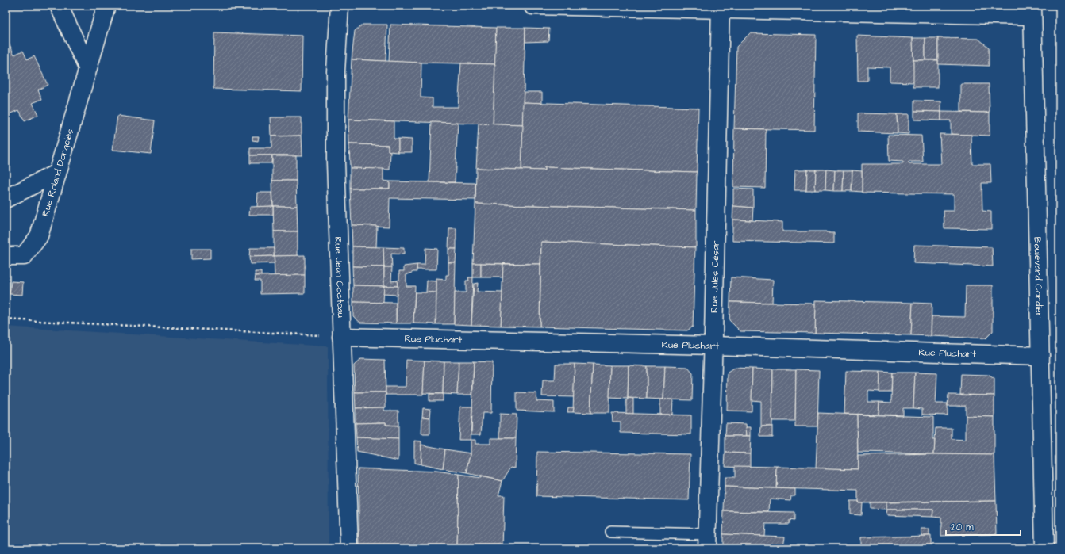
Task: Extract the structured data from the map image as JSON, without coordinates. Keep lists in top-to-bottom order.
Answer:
{
  "streets": {
    "street": [
      "Rue Roland Dorgelès",
      "Boulevard Cordier",
      "Rue Jean Cocteau",
      "Rue Jules César",
      "Rue Pluchart"
    ]
  },
  "crossings": [
    ["Boulevard Cordier", "Rue Pluchart"],
    ["Rue Jean Cocteau", "Rue Pluchart"],
    ["Rue Jules César", "Rue Pluchart"]
  ],
  "scale_bar": "20 m"
}
